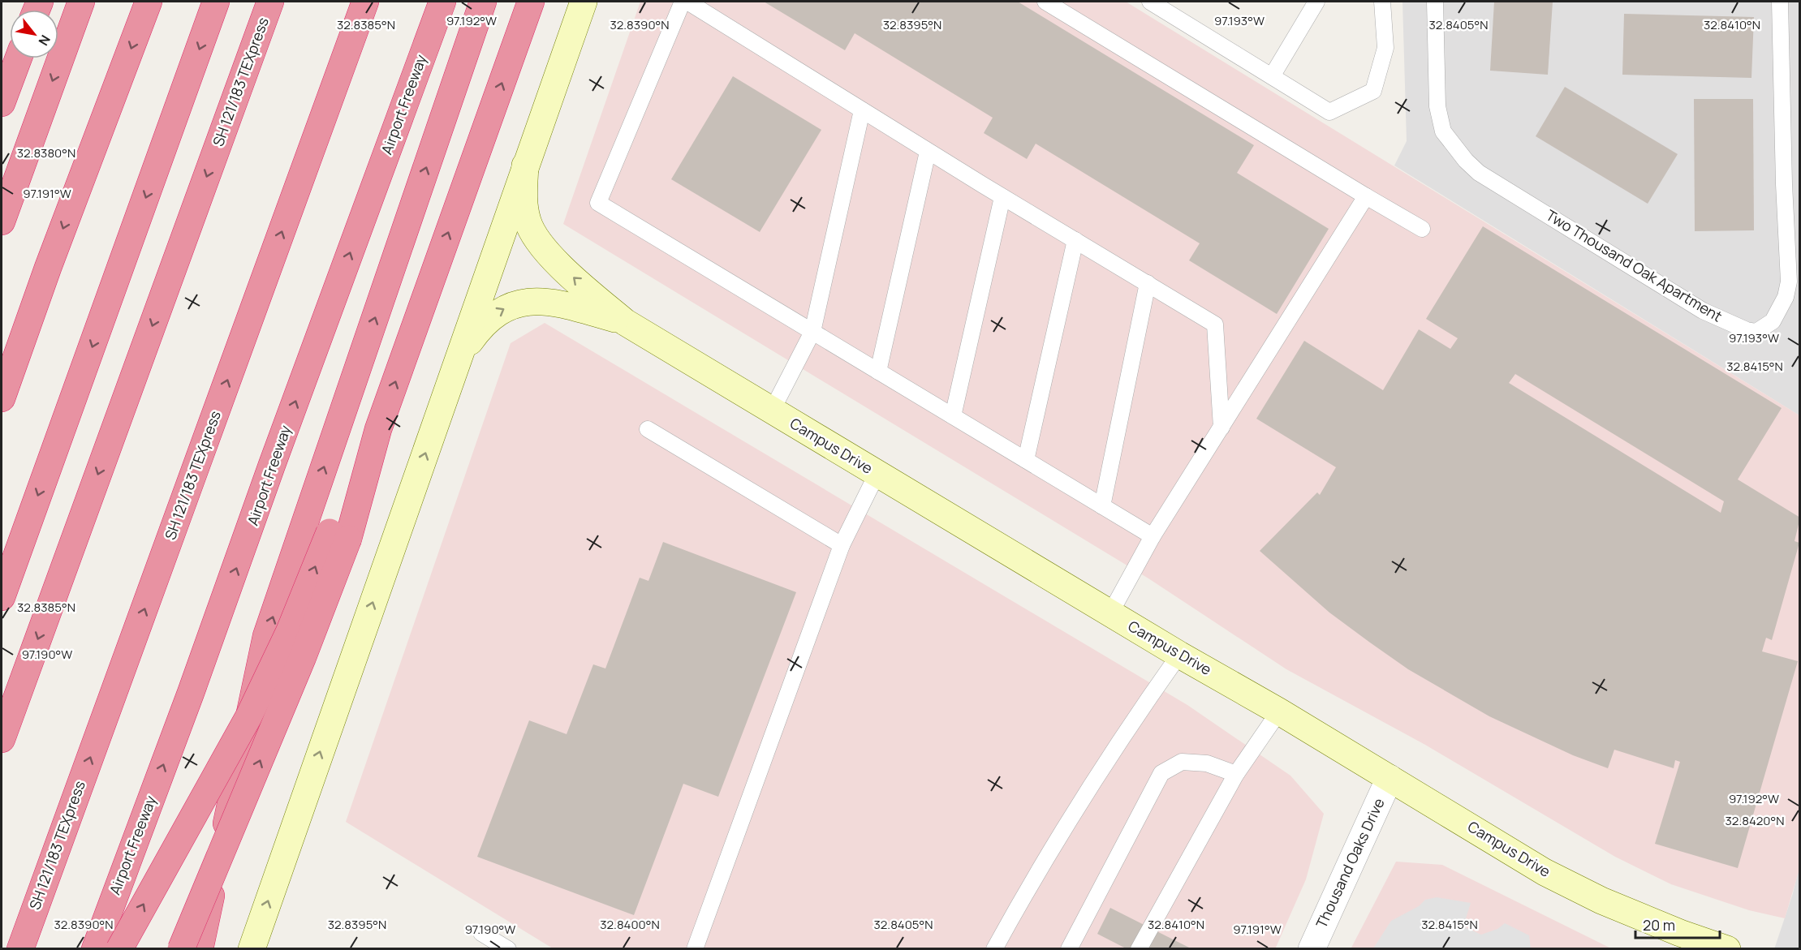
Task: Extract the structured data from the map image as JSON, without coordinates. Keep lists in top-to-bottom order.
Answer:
{
  "streets": {
    "highway": ["SH 121/183 TEXpress", "Airport Freeway"],
    "street": ["Campus Drive", "Thousand Oaks Drive"],
    "lane": ["Two Thousand Oak Apartment"]
  },
  "crossings": [
    ["Campus Drive", "Thousand Oaks Drive"]
  ],
  "scale_bar": "20 m",
  "north": "bottom right",
  "coordinates": [
    "97.192°W",
    "97.193°W",
    "32.8385°N",
    "32.8395°N",
    "32.8410°N",
    "32.8390°N",
    "32.8405°N",
    "32.8380°N",
    "97.191°W",
    "32.8415°N",
    "97.190°W",
    "32.8420°N",
    "32.8400°N"
  ]
}
